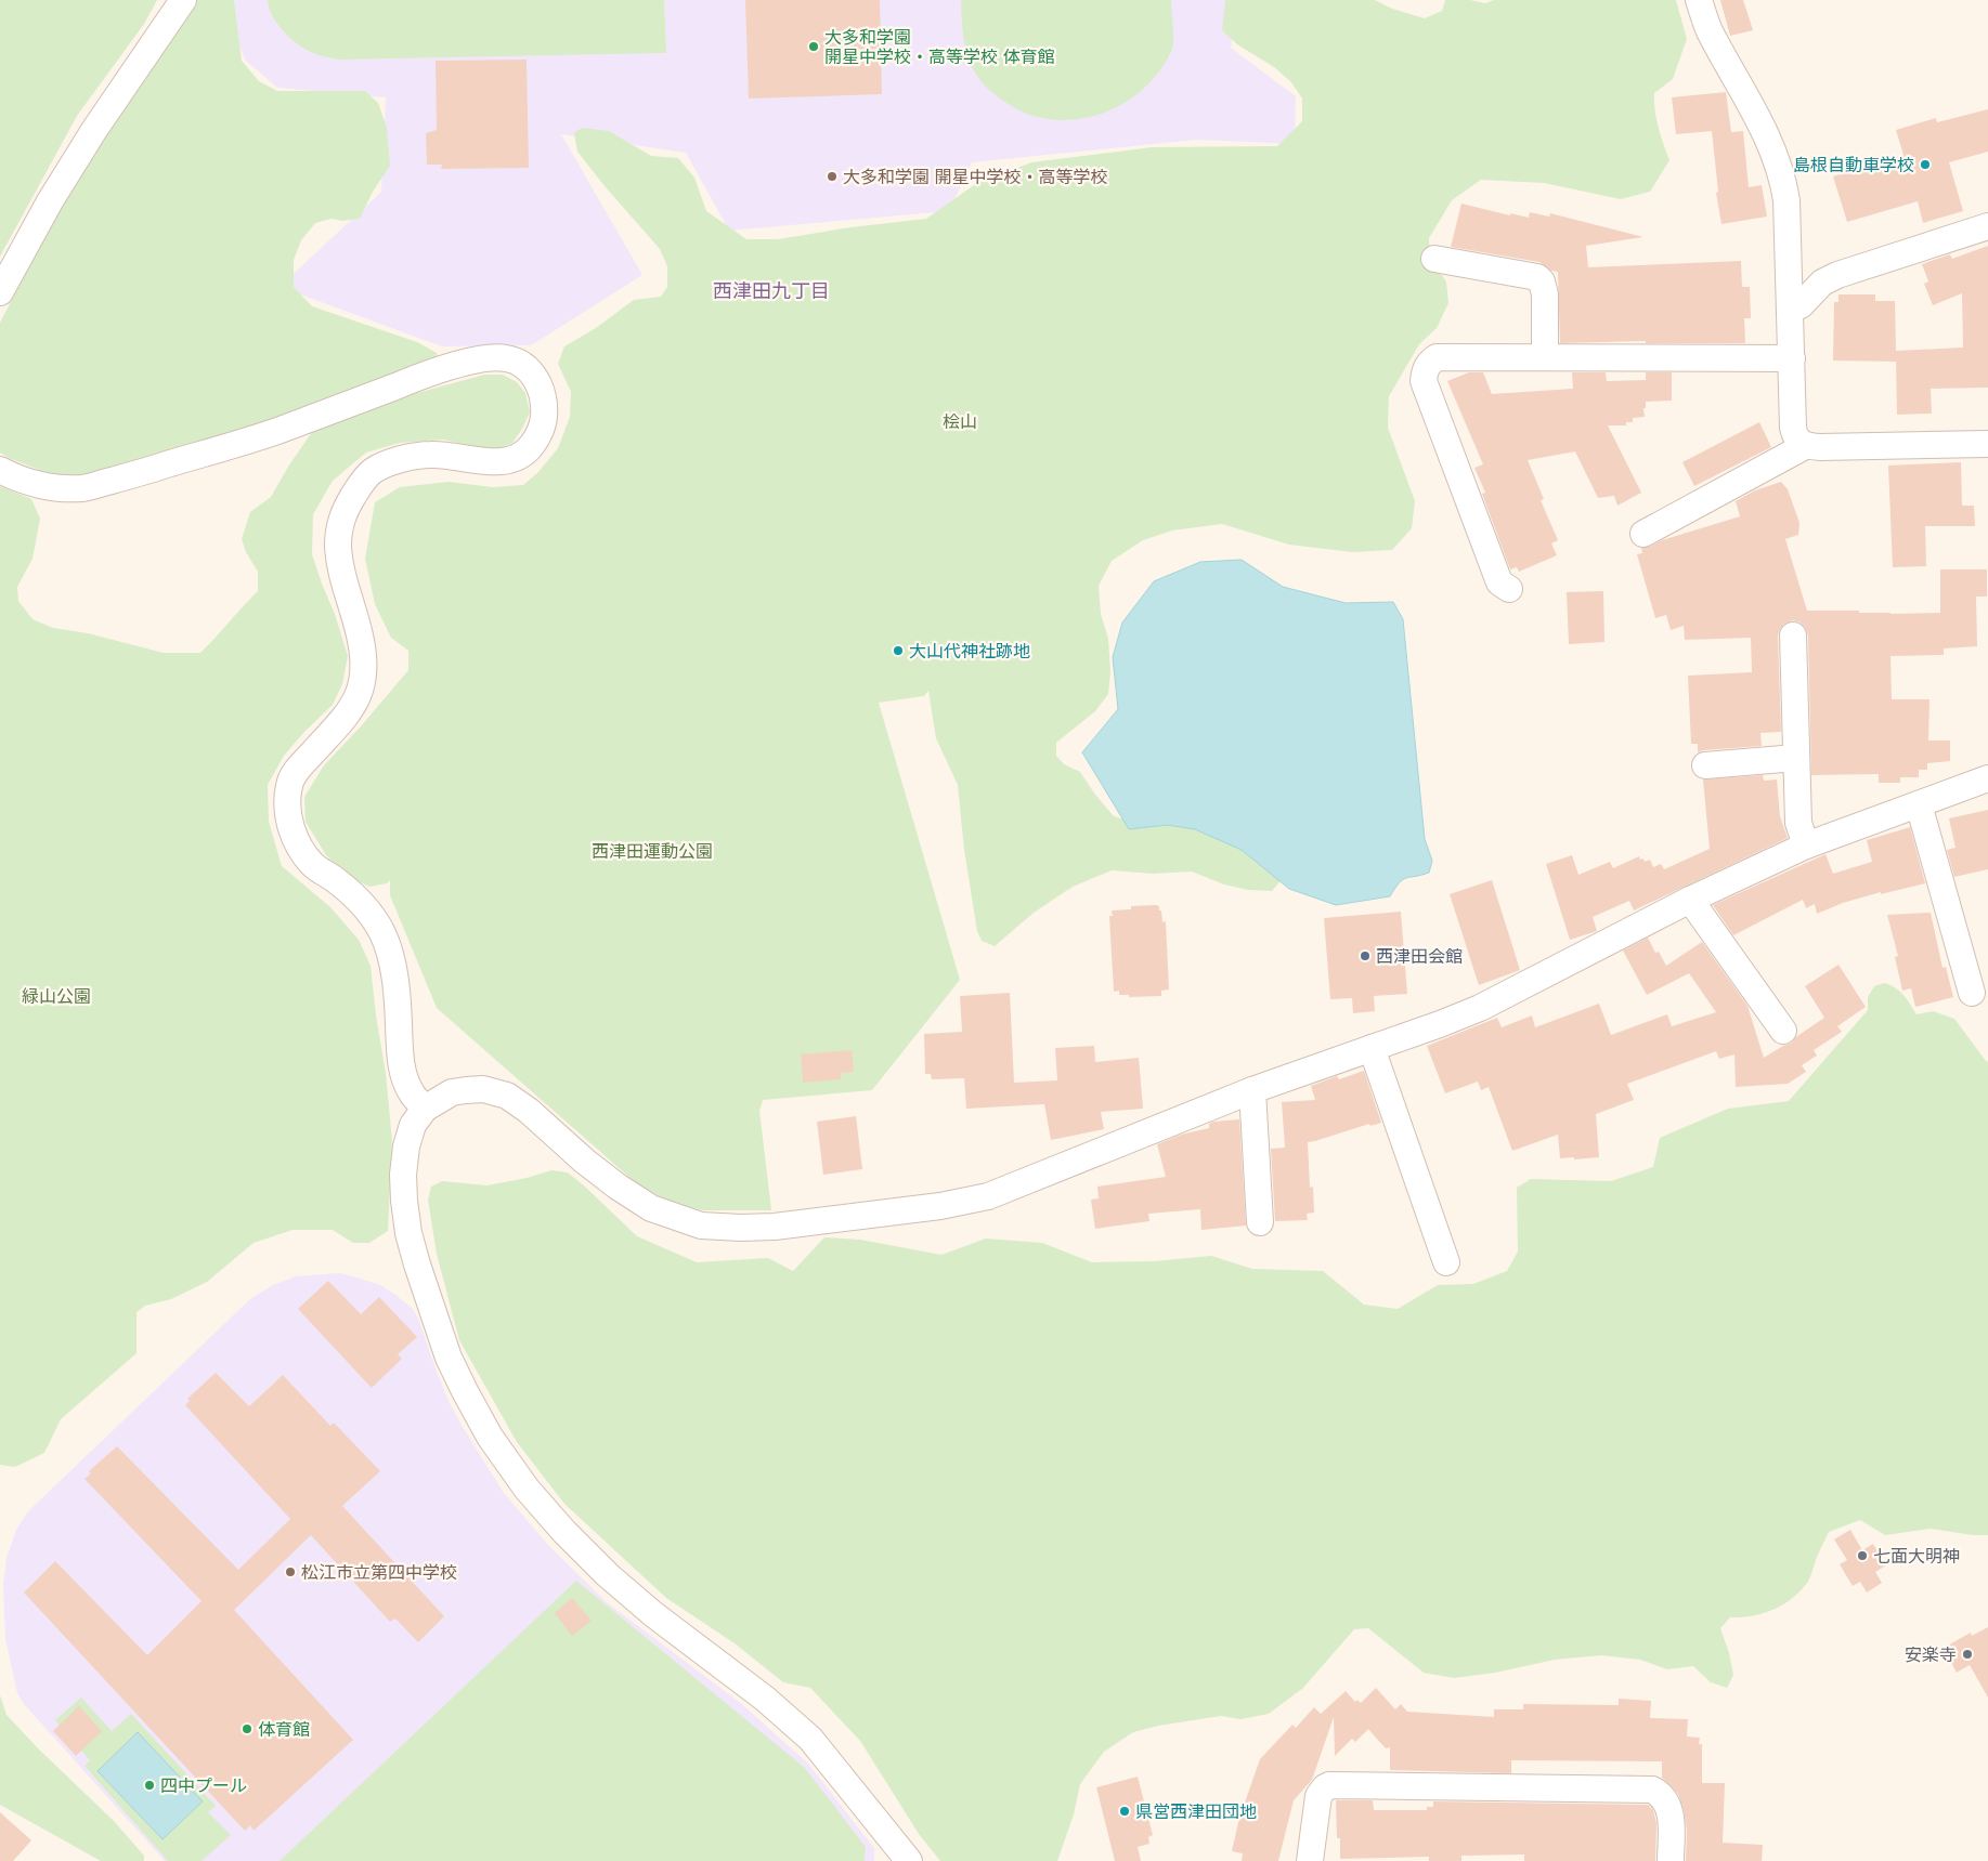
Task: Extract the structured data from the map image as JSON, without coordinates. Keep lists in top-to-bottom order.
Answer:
{
  "districts": ["西津田九丁目"],
  "parks": ["桧山", "西津田運動公園", "緑山公園"],
  "places": [
    "大多和学園 開星中学校・高等学校 体育館",
    "島根自動車学校",
    "大多和学園 開星中学校・高等学校",
    "大山代神社跡地",
    "西津田会館",
    "七面大明神",
    "松江市立第四中学校",
    "安楽寺",
    "体育館",
    "四中プール",
    "県営西津田団地"
  ]
}
